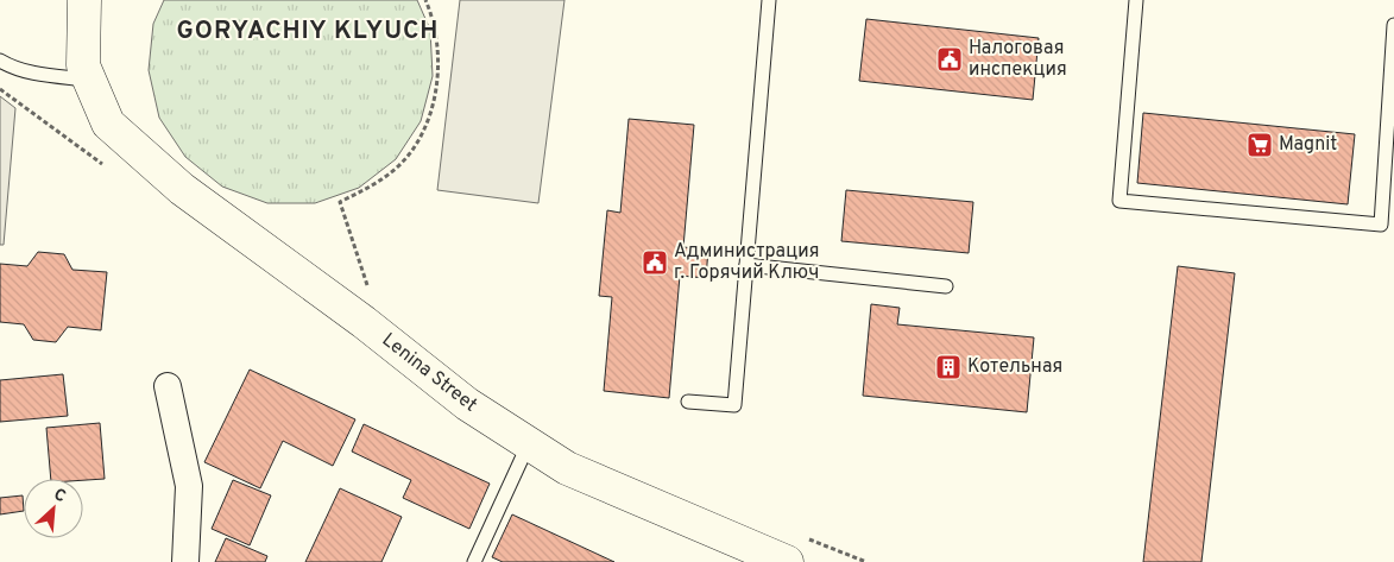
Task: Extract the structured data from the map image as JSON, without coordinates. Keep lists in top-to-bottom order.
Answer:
{
  "streets": {
    "street": ["Lenina Street"]
  },
  "districts": ["GORYACHIY KLYUCH"],
  "places": {
    "public building": ["Налоговая инспекция", "Администрация г. Горячий Ключ"],
    "supermarket": ["Magnit"],
    "building": ["Котельная"]
  },
  "north": "top right"
}
